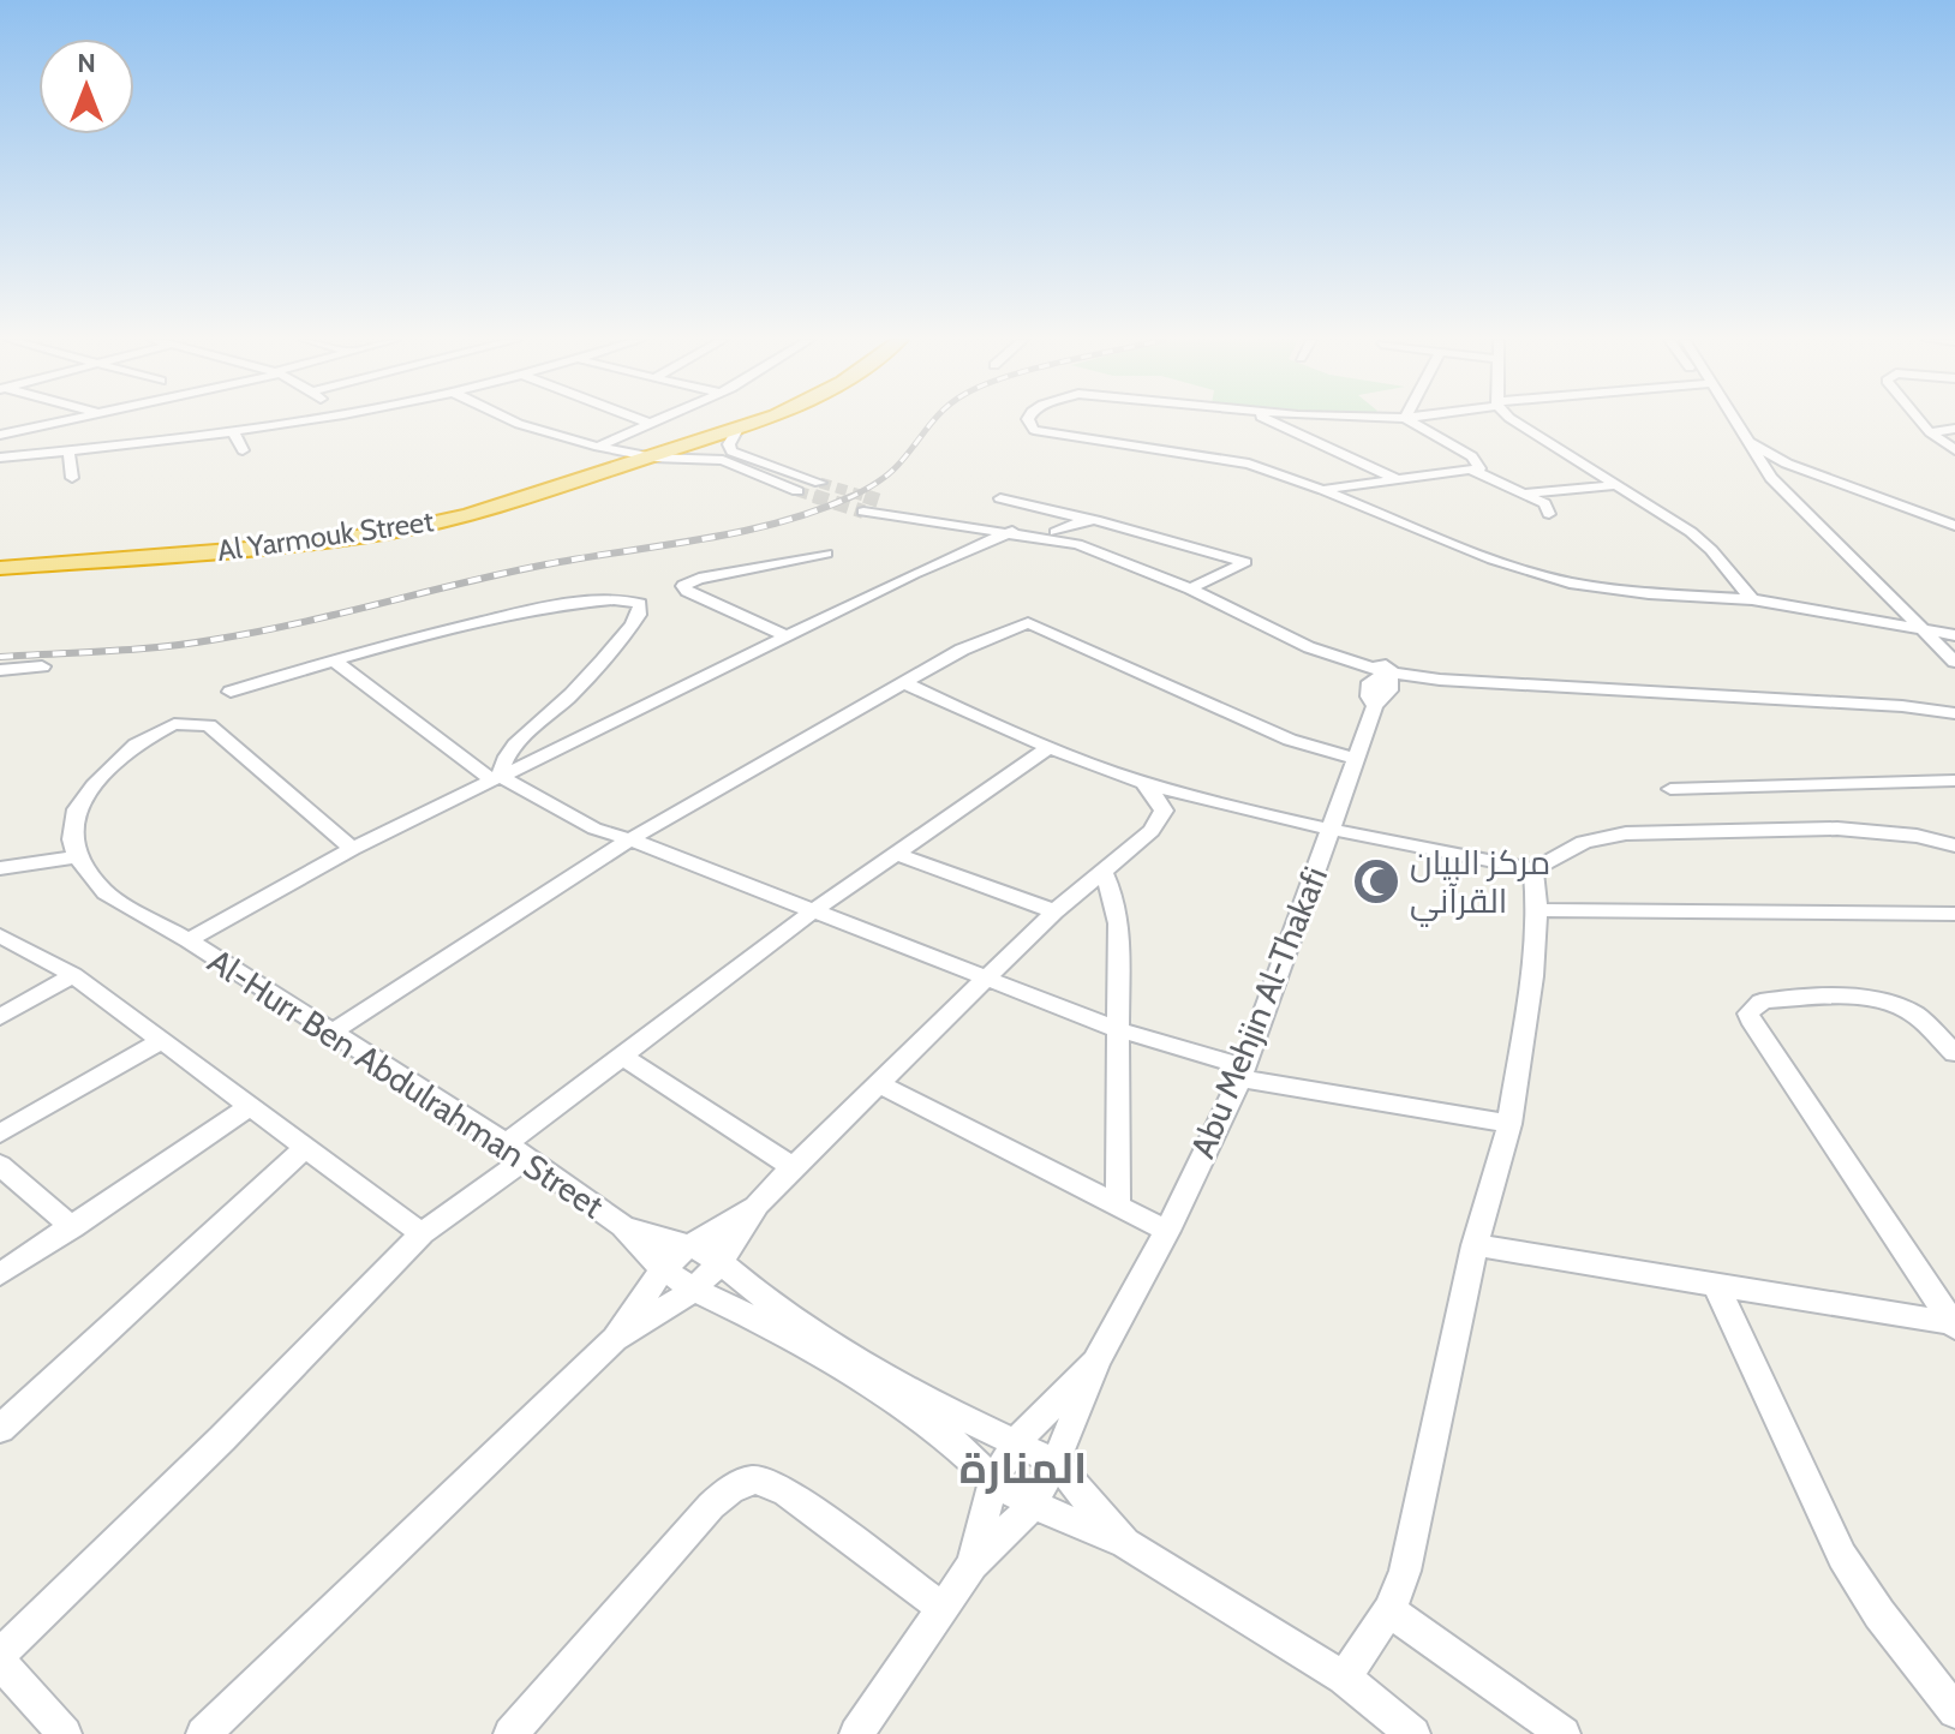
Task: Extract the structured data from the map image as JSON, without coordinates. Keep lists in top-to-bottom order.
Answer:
{
  "streets": {
    "highway": ["Al Yarmouk Street"],
    "street": ["Abu Mehjin Al-Thakafi", "Al-Hurr Ben Abdulrahman Street"]
  },
  "crossings": [
    ["Abu Mehjin Al-Thakafi", "Al-Hurr Ben Abdulrahman Street"]
  ],
  "districts": ["المنارة"],
  "places": {
    "mosque": ["مركز البيان القرآني"]
  },
  "north": "top"
}
